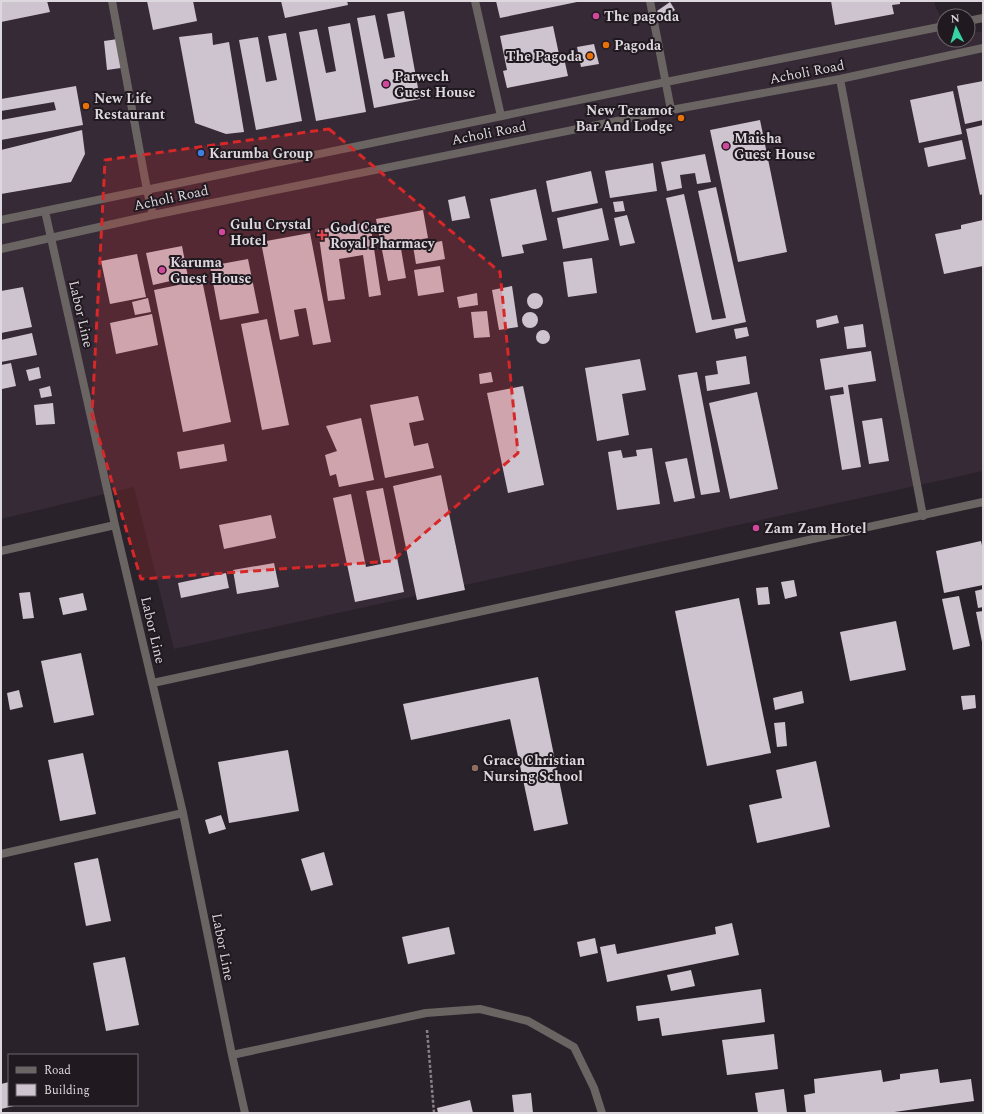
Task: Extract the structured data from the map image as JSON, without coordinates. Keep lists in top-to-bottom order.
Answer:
{
  "streets": {
    "street": ["Acholi Road", "Labor Line"]
  },
  "crossings": [
    ["Acholi Road", "Labor Line"]
  ],
  "places": {
    "other": [
      "The pagoda",
      "Pagoda",
      "The Pagoda",
      "Parwech Guest House",
      "New Life Restaurant",
      "New Teramot Bar And Lodge",
      "Maisha Guest House",
      "Karumba Group",
      "Gulu Crystal Hotel",
      "Karuma Guest House",
      "Zam Zam Hotel",
      "Grace Christian Nursing School"
    ],
    "health": ["God Care Royal Pharmacy"]
  },
  "legend": ["Road", "Building"],
  "north": "top"
}
